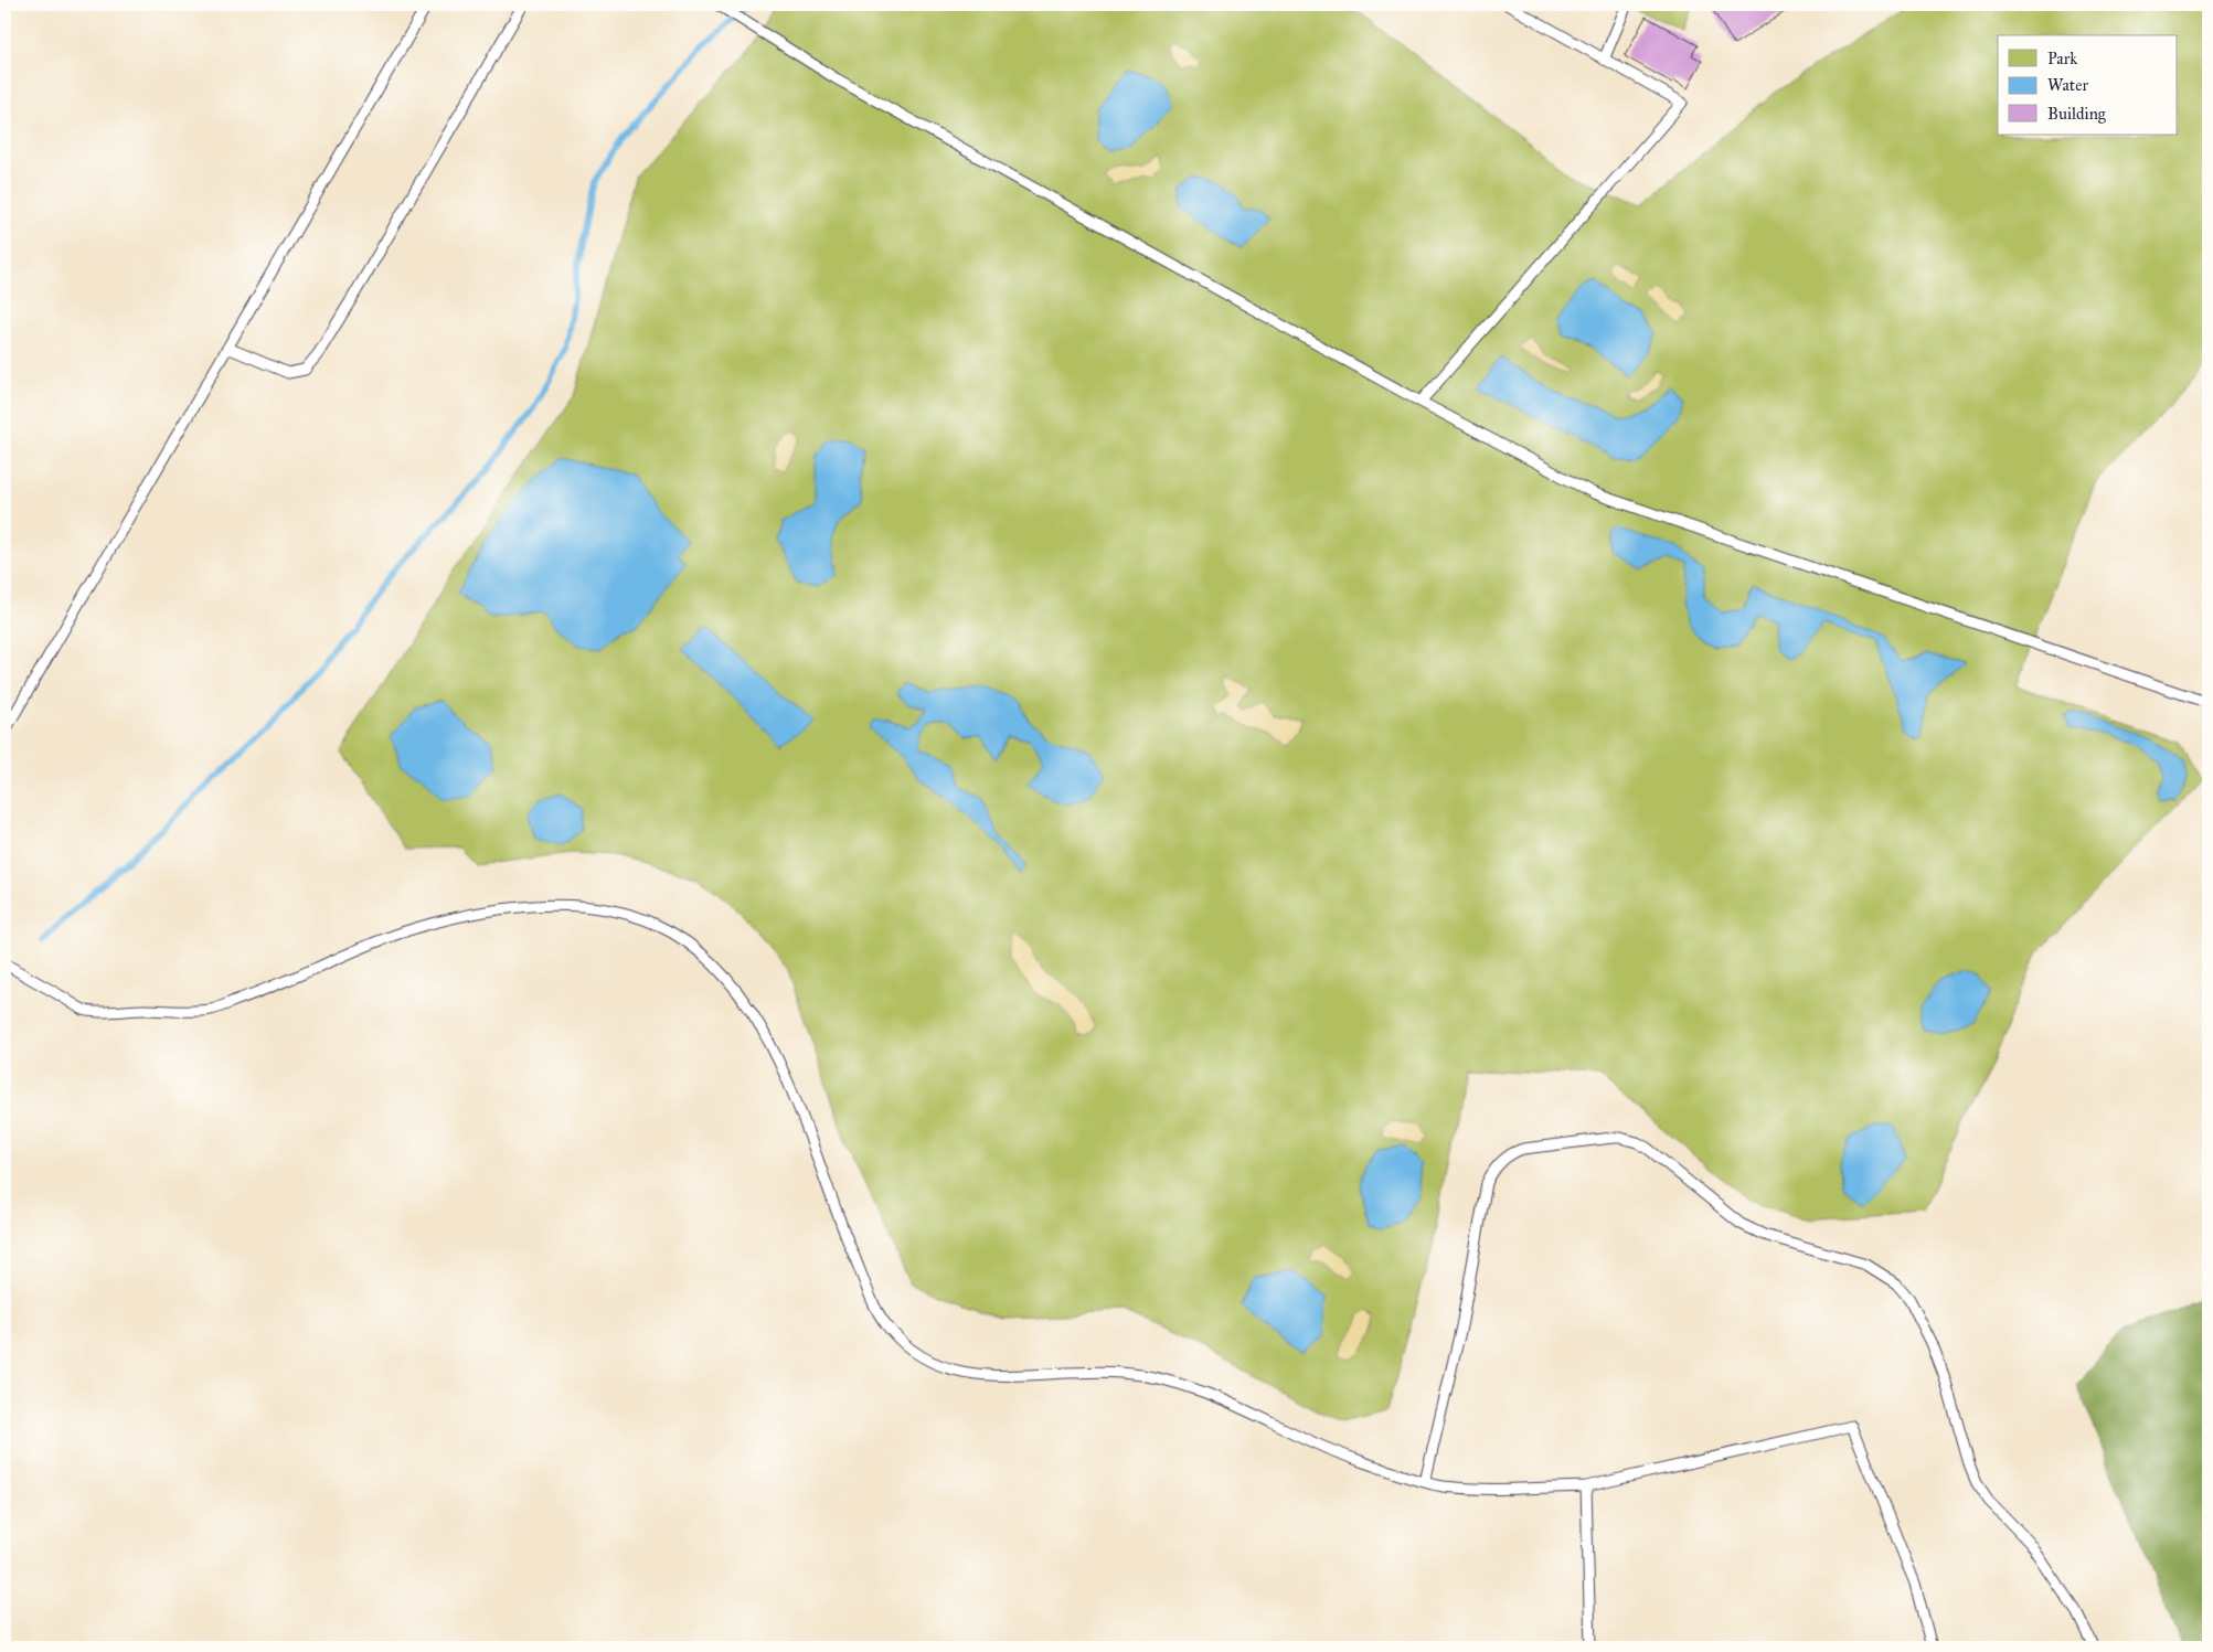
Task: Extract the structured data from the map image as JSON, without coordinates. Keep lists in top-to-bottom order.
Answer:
{
  "legend": ["Park", "Water", "Building"]
}
